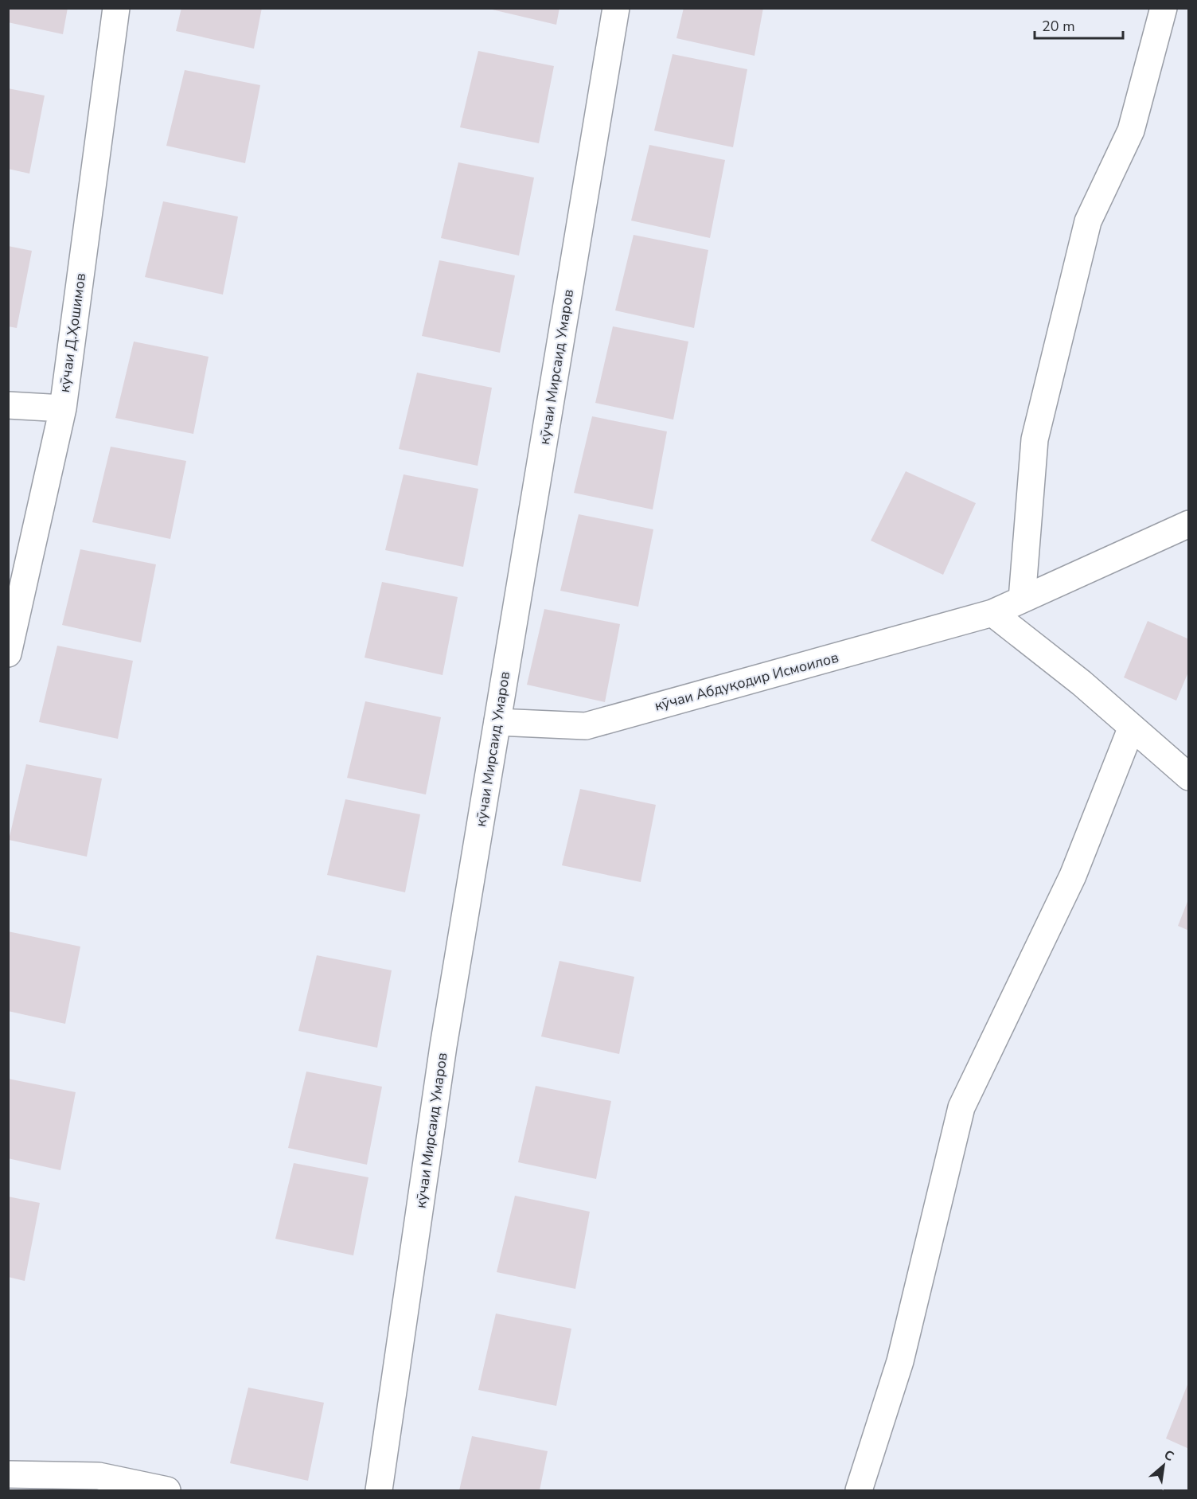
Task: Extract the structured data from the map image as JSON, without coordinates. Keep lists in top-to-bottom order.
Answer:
{
  "streets": {
    "street": ["кӯчаи Д.Ҳошимов", "кӯчаи Мирсаид Умаров", "кӯчаи Абдуқодир Исмоилов"]
  },
  "crossings": [
    ["кӯчаи Мирсаид Умаров", "кӯчаи Абдуқодир Исмоилов"]
  ],
  "scale_bar": "20 m",
  "north": "top right"
}
